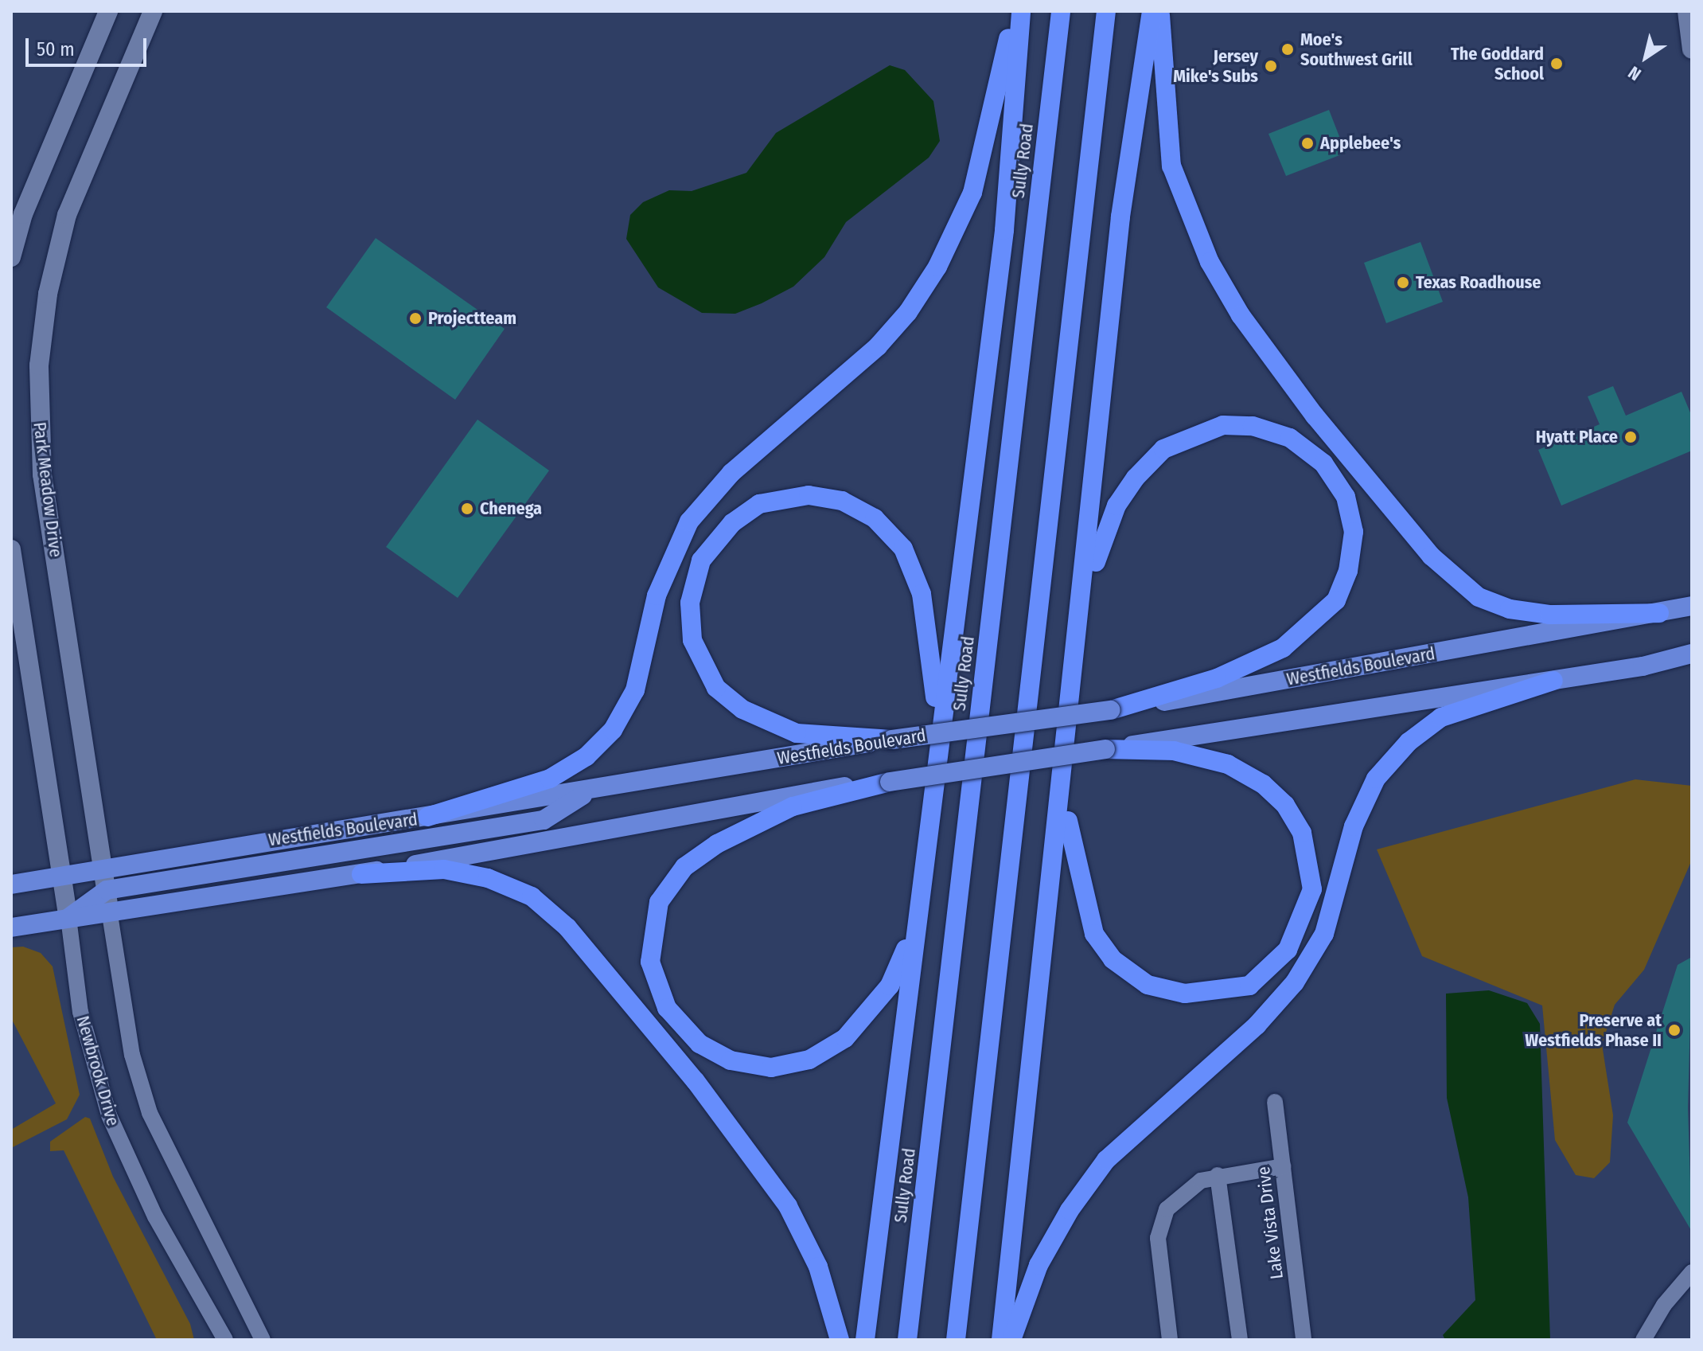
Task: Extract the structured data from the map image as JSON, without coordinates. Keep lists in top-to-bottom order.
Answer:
{
  "streets": {
    "highway": ["Sully Road"],
    "main road": ["Westfields Boulevard"],
    "street": ["Park Meadow Drive", "Newbrook Drive", "Lake Vista Drive"]
  },
  "crossings": [
    ["Park Meadow Drive", "Westfields Boulevard"],
    ["Park Meadow Drive", "Newbrook Drive"],
    ["Westfields Boulevard", "Newbrook Drive"]
  ],
  "places": [
    "Moe's Southwest Grill",
    "The Goddard School",
    "Jersey Mike's Subs",
    "Applebee's",
    "Texas Roadhouse",
    "Projectteam",
    "Hyatt Place",
    "Chenega",
    "Preserve at Westfields Phase II"
  ],
  "scale_bar": "50 m",
  "north": "bottom left"
}
